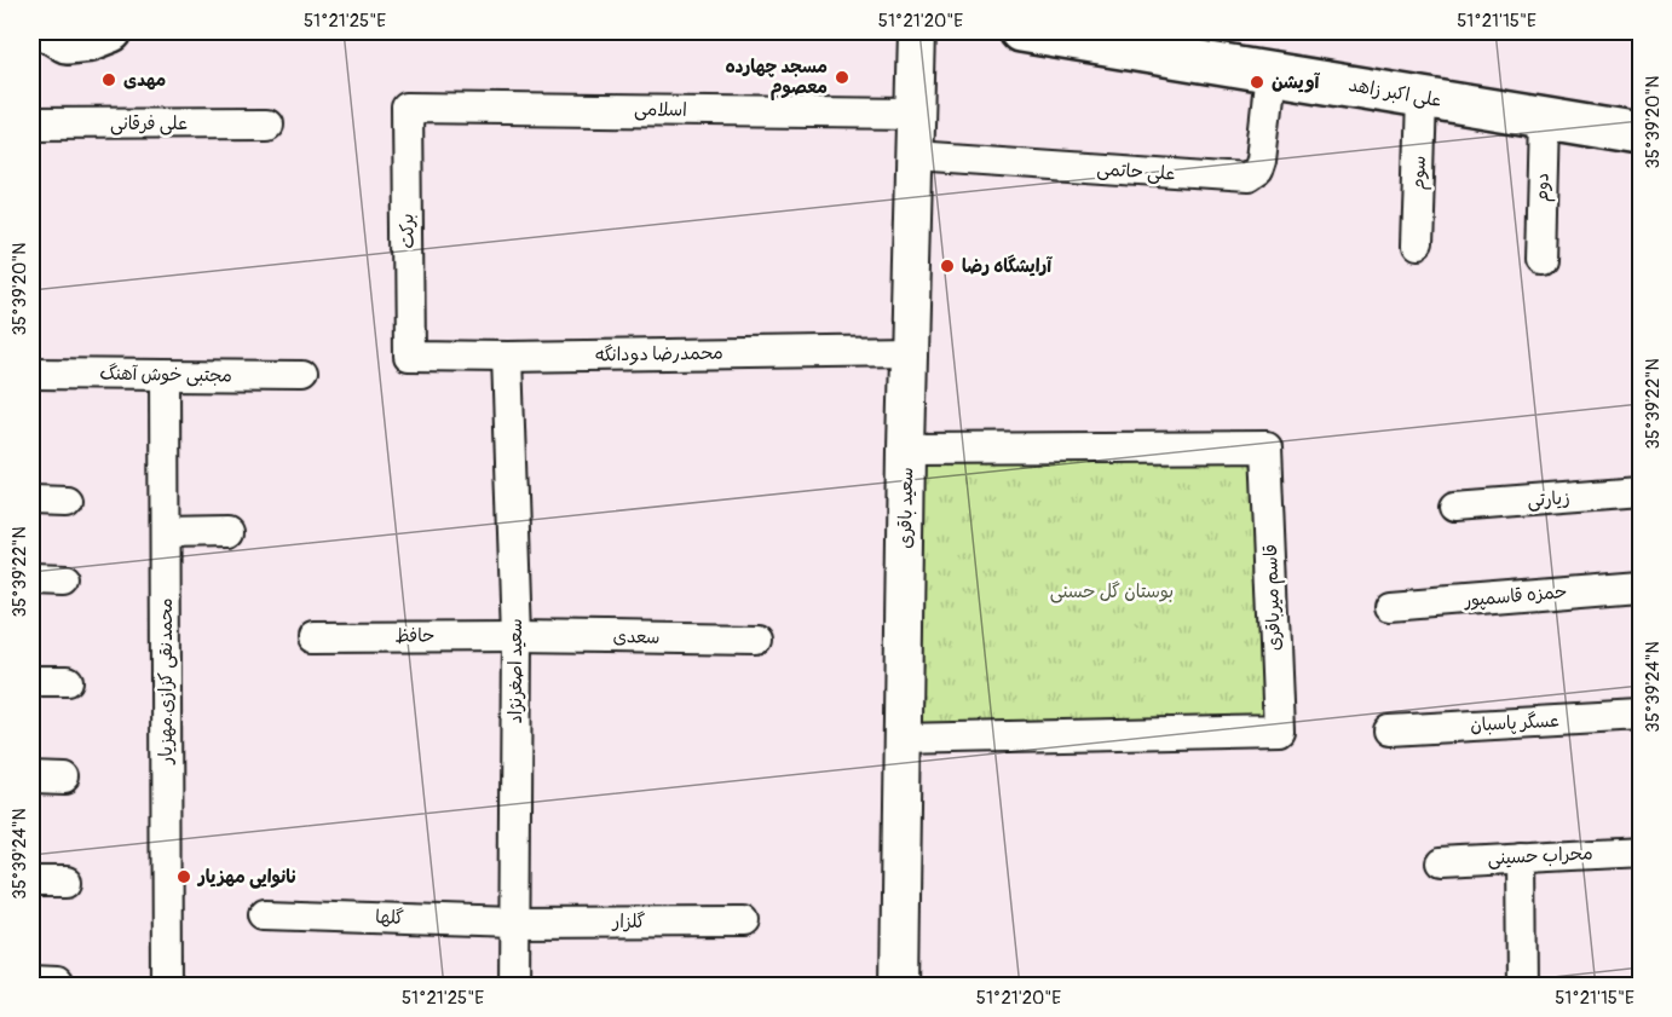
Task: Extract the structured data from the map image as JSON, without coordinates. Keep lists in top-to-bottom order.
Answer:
{
  "streets": {
    "main road": ["علی اکبر زاهد"],
    "street": [
      "اسلامی",
      "علی فرقانی",
      "علی حاتمی",
      "سوم",
      "دوم",
      "برکت",
      "محمدرضا دودانگه",
      "مجتبی خوش آهنگ",
      "زیارتی",
      "سعید باقری",
      "حمزه قاسمپور",
      "قاسم میرباقری",
      "حافظ",
      "سعدی",
      "سعید اصغرنژاد",
      "محمدنقی کزازی.مهزیار",
      "عسگر پاسبان",
      "محراب حسینی",
      "گلها",
      "گلزار"
    ]
  },
  "crossings": [
    ["علی اکبر زاهد", "علی حاتمی"],
    ["علی اکبر زاهد", "سوم"],
    ["علی اکبر زاهد", "دوم"],
    ["اسلامی", "برکت"],
    ["اسلامی", "سعید باقری"],
    ["علی حاتمی", "سعید باقری"],
    ["برکت", "محمدرضا دودانگه"],
    ["محمدرضا دودانگه", "سعید باقری"],
    ["محمدرضا دودانگه", "سعید اصغرنژاد"],
    ["مجتبی خوش آهنگ", "محمدنقی کزازی.مهزیار"],
    ["سعید باقری", "قاسم میرباقری"],
    ["حافظ", "سعدی"],
    ["حافظ", "سعید اصغرنژاد"],
    ["سعدی", "سعید اصغرنژاد"],
    ["سعید اصغرنژاد", "گلها"],
    ["سعید اصغرنژاد", "گلزار"],
    ["گلها", "گلزار"]
  ],
  "parks": ["بوستان گل حسنی"],
  "places": [
    "مسجد چهارده معصوم",
    "مهدی",
    "آویشن",
    "آرایشگاه رضا",
    "نانوایی مهزیار"
  ],
  "coordinates": [
    "51°21'25\"E",
    "51°21'20\"E",
    "51°21'15\"E",
    "35°39'20\"N",
    "35°39'22\"N",
    "35°39'24\"N"
  ]
}
